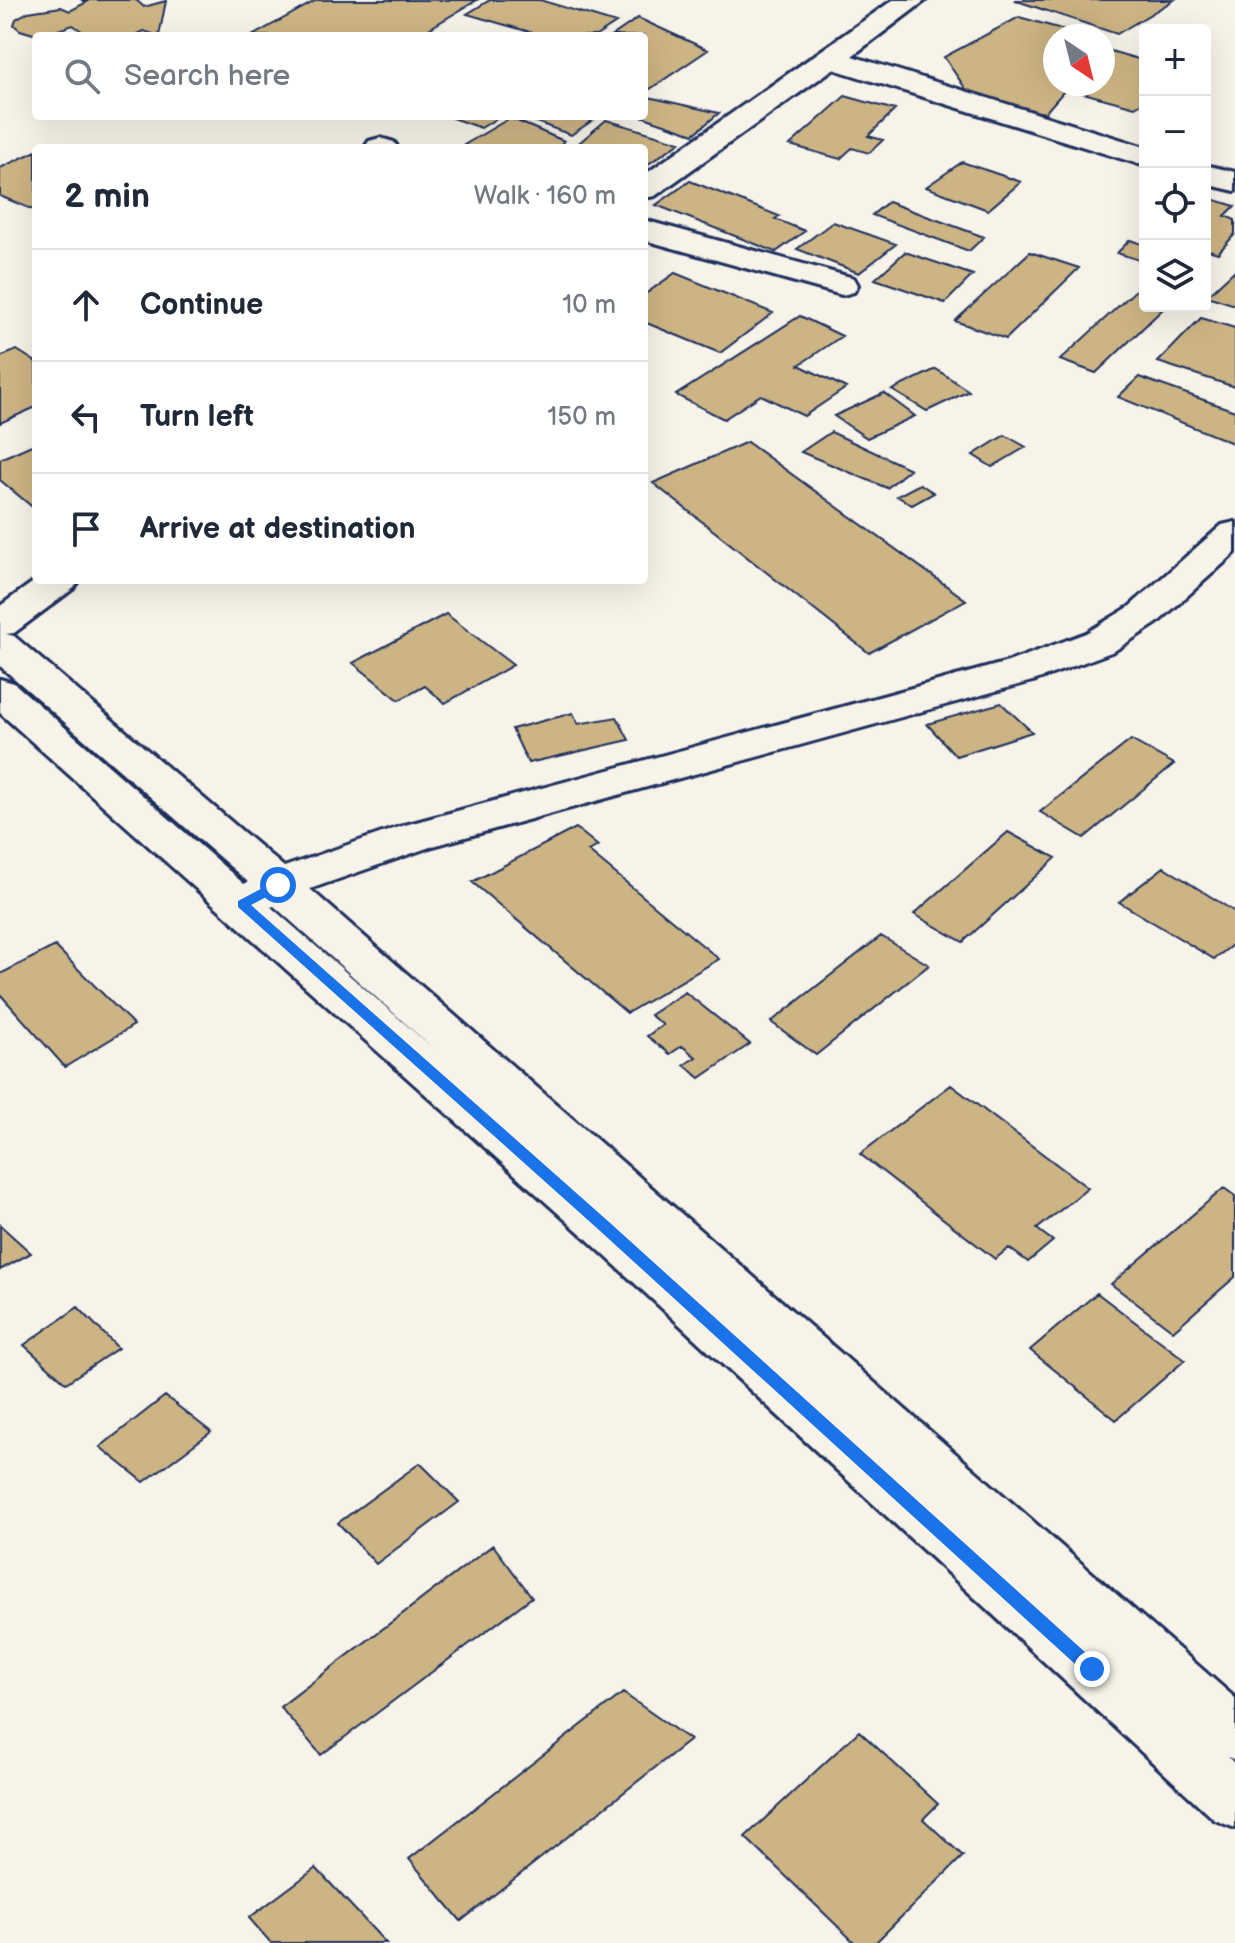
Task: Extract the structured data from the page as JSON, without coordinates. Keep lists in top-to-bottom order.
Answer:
{
  "north": "bottom right",
  "page": {
    "map_buttons": ["+", "−"],
    "search": "Search here",
    "heading": ["2 min", "Walk · 160 m"],
    "list": [
      ["Continue", "10 m"],
      ["Turn left", "150 m"],
      "Arrive at destination"
    ]
  }
}
